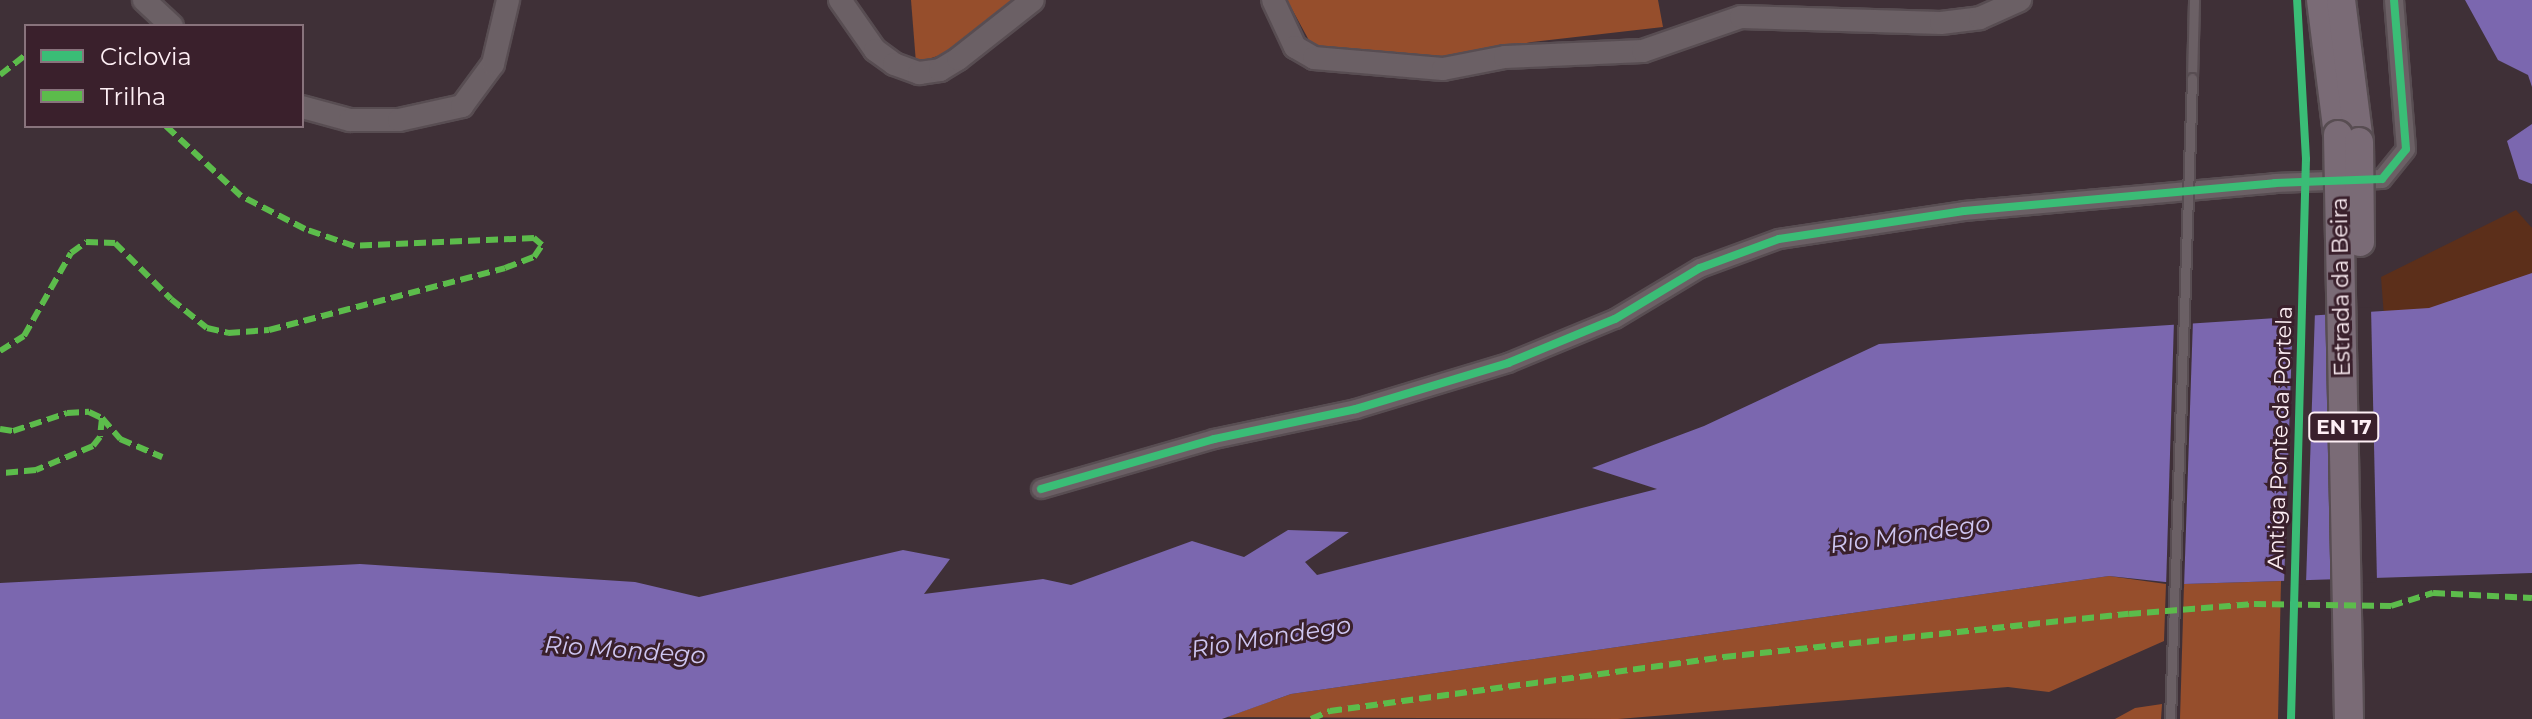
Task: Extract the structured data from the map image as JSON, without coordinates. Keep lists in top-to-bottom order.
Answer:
{
  "streets": {
    "main road": ["Estrada da Beira", "EN 17"],
    "cycle path": ["Antiga Ponte da Portela"]
  },
  "water": ["Rio Mondego"],
  "legend": ["Ciclovia", "Trilha"]
}
